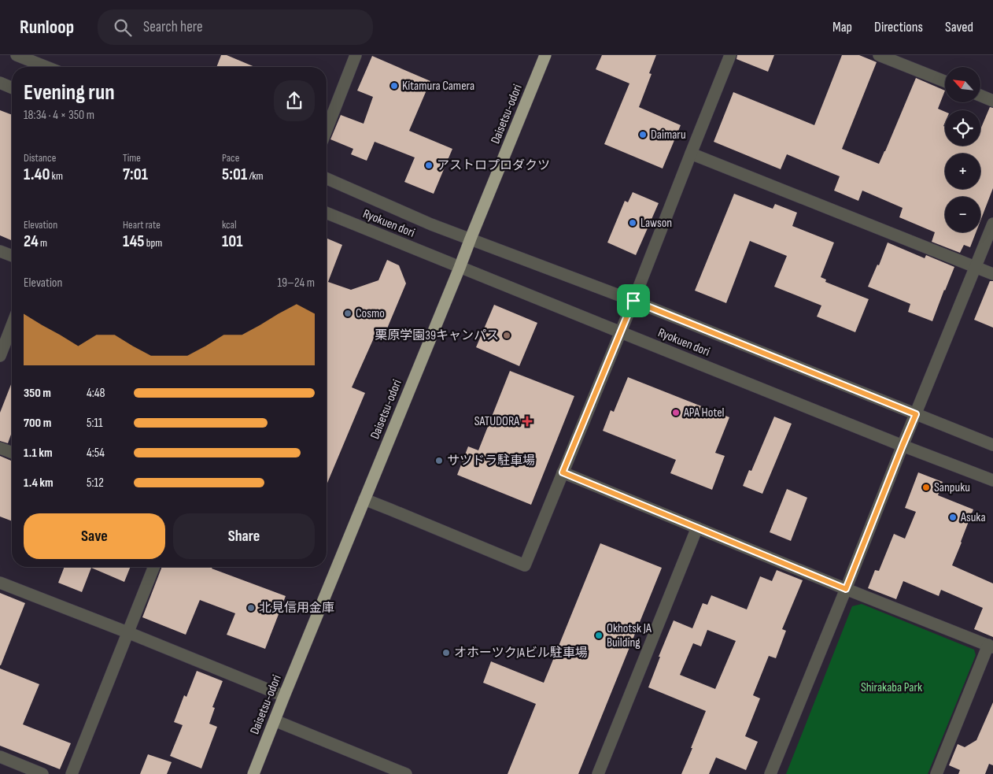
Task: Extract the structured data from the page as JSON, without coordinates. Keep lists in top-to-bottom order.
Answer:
{
  "streets": {
    "highway": ["Daisetsu-odori"],
    "street": ["Ryokuen dori"]
  },
  "crossings": [
    ["Daisetsu-odori", "Ryokuen dori"]
  ],
  "parks": ["Shirakaba Park"],
  "places": {
    "other": [
      "Kitamura Camera",
      "Daimaru",
      "アストロプロダクツ",
      "Lawson",
      "Cosmo",
      "栗原学園39キャンパス",
      "APA Hotel",
      "サツドラ駐車場",
      "Sanpuku",
      "Asuka",
      "北見信用金庫",
      "Okhotsk JA Building",
      "オホーツクJAビル駐車場"
    ],
    "health": ["SATUDORA"]
  },
  "north": "top left",
  "page": {
    "header": "Runloop",
    "search": "Search here",
    "nav": ["Map", "Directions", "Saved"],
    "map_buttons": ["+", "−"],
    "heading": ["Evening run", "18:34 · 4 × 350 m"],
    "stats": [
      ["Distance", "1.40 km"],
      ["Time", "7:01"],
      ["Pace", "5:01 /km"],
      ["Elevation", "24 m"],
      ["Heart rate", "145 bpm"],
      ["kcal", "101"]
    ],
    "chart": ["Elevation", "19–24 m"],
    "list": [
      {
        "name": "350 m",
        "note": "4:48"
      },
      {
        "name": "700 m",
        "note": "5:11"
      },
      {
        "name": "1.1 km",
        "note": "4:54"
      },
      {
        "name": "1.4 km",
        "note": "5:12"
      }
    ],
    "buttons": ["Save", "Share"]
  }
}
